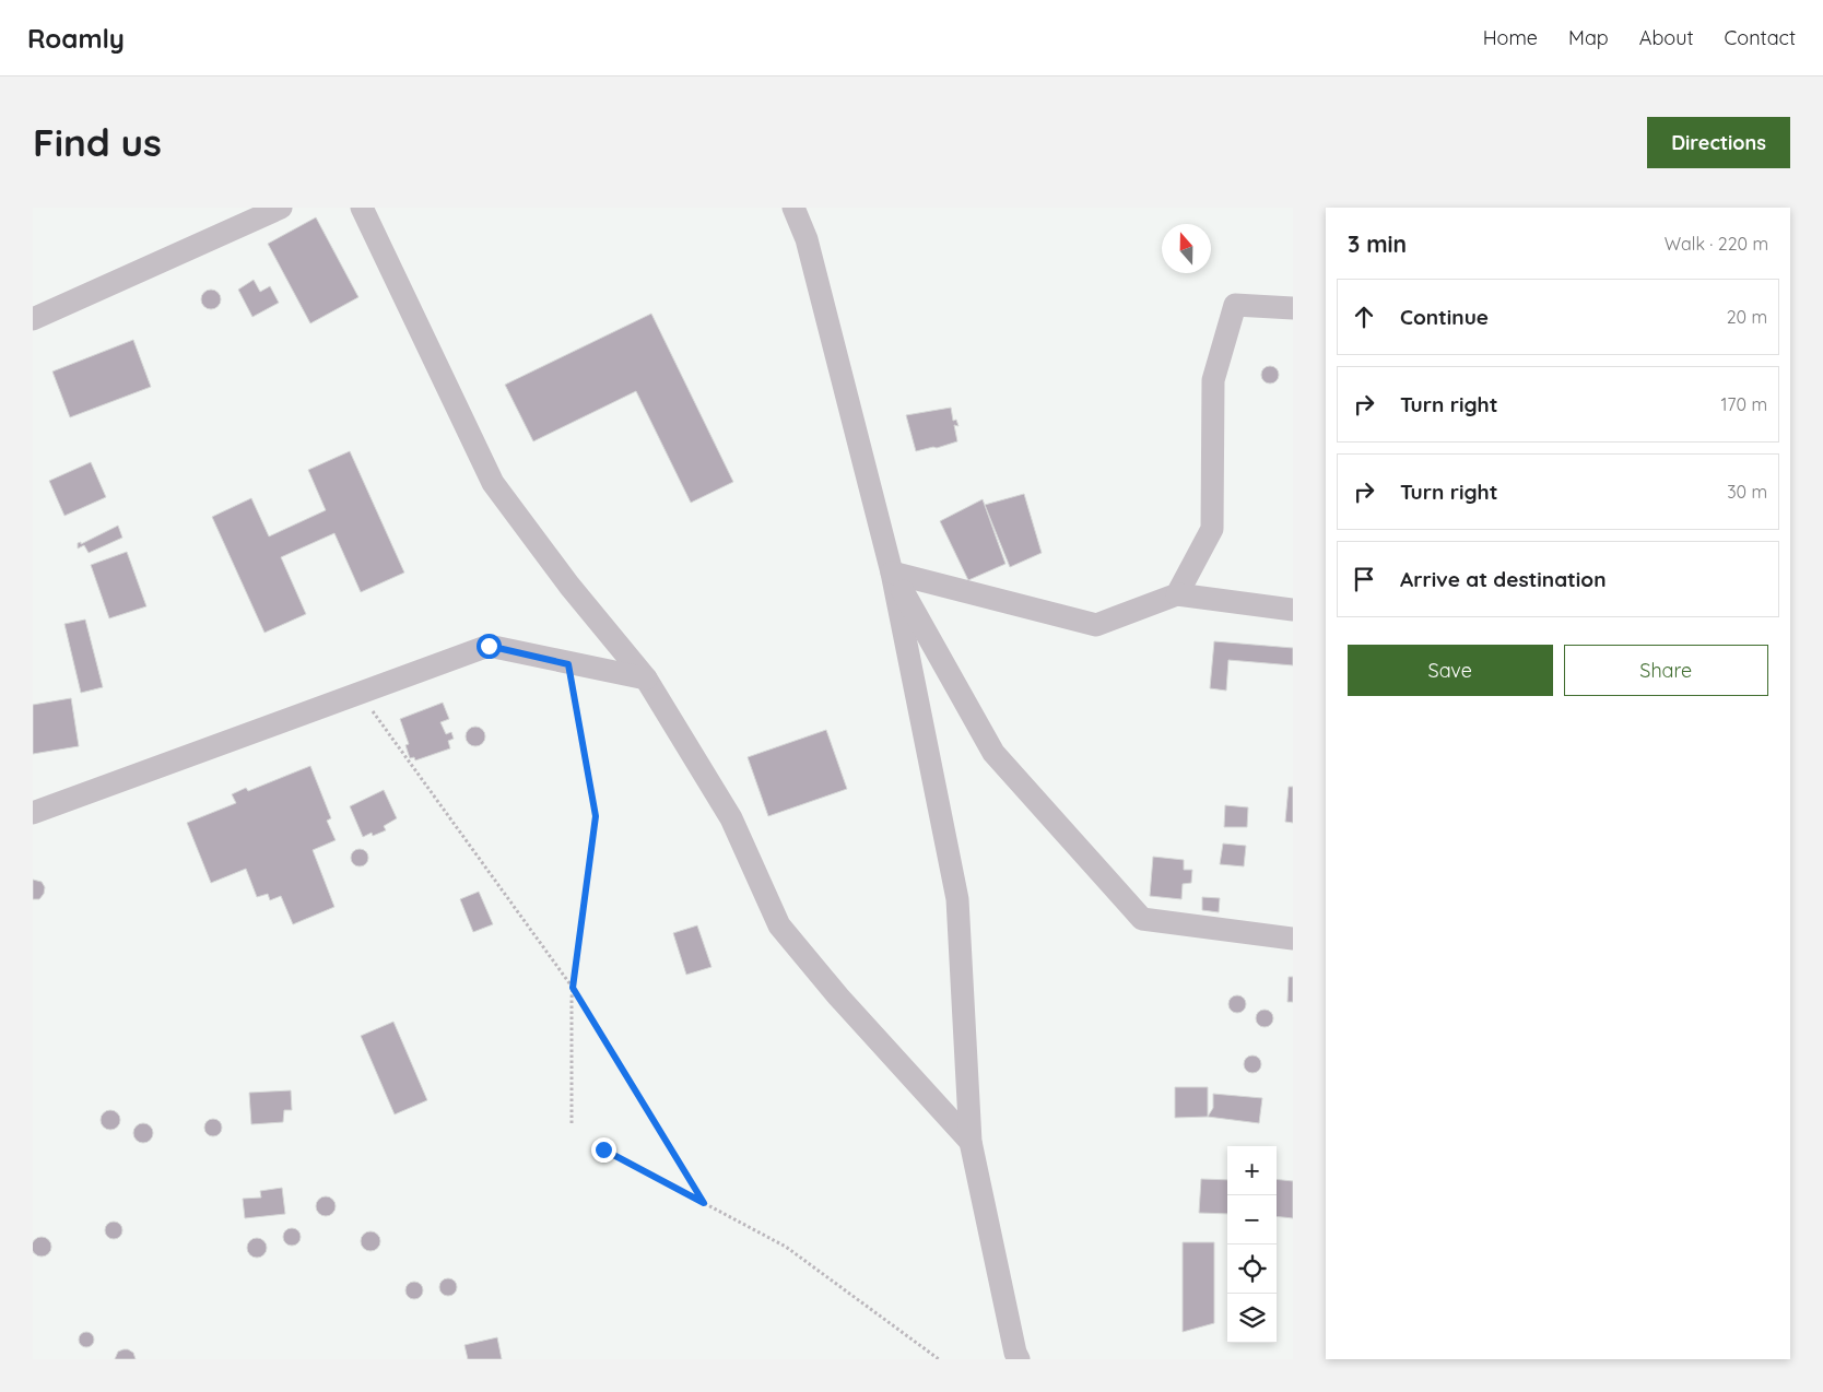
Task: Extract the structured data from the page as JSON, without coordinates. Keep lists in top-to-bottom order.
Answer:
{
  "north": "top",
  "page": {
    "header": "Roamly",
    "nav": [
      "Home",
      "Map",
      "About",
      "Contact"
    ],
    "buttons": [
      "Directions",
      ["Save", "Share"]
    ],
    "title": "Find us",
    "heading": ["3 min", "Walk · 220 m"],
    "list": [
      ["Continue", "20 m"],
      ["Turn right", "170 m"],
      ["Turn right", "30 m"],
      "Arrive at destination"
    ],
    "map_buttons": ["+", "−"]
  }
}
